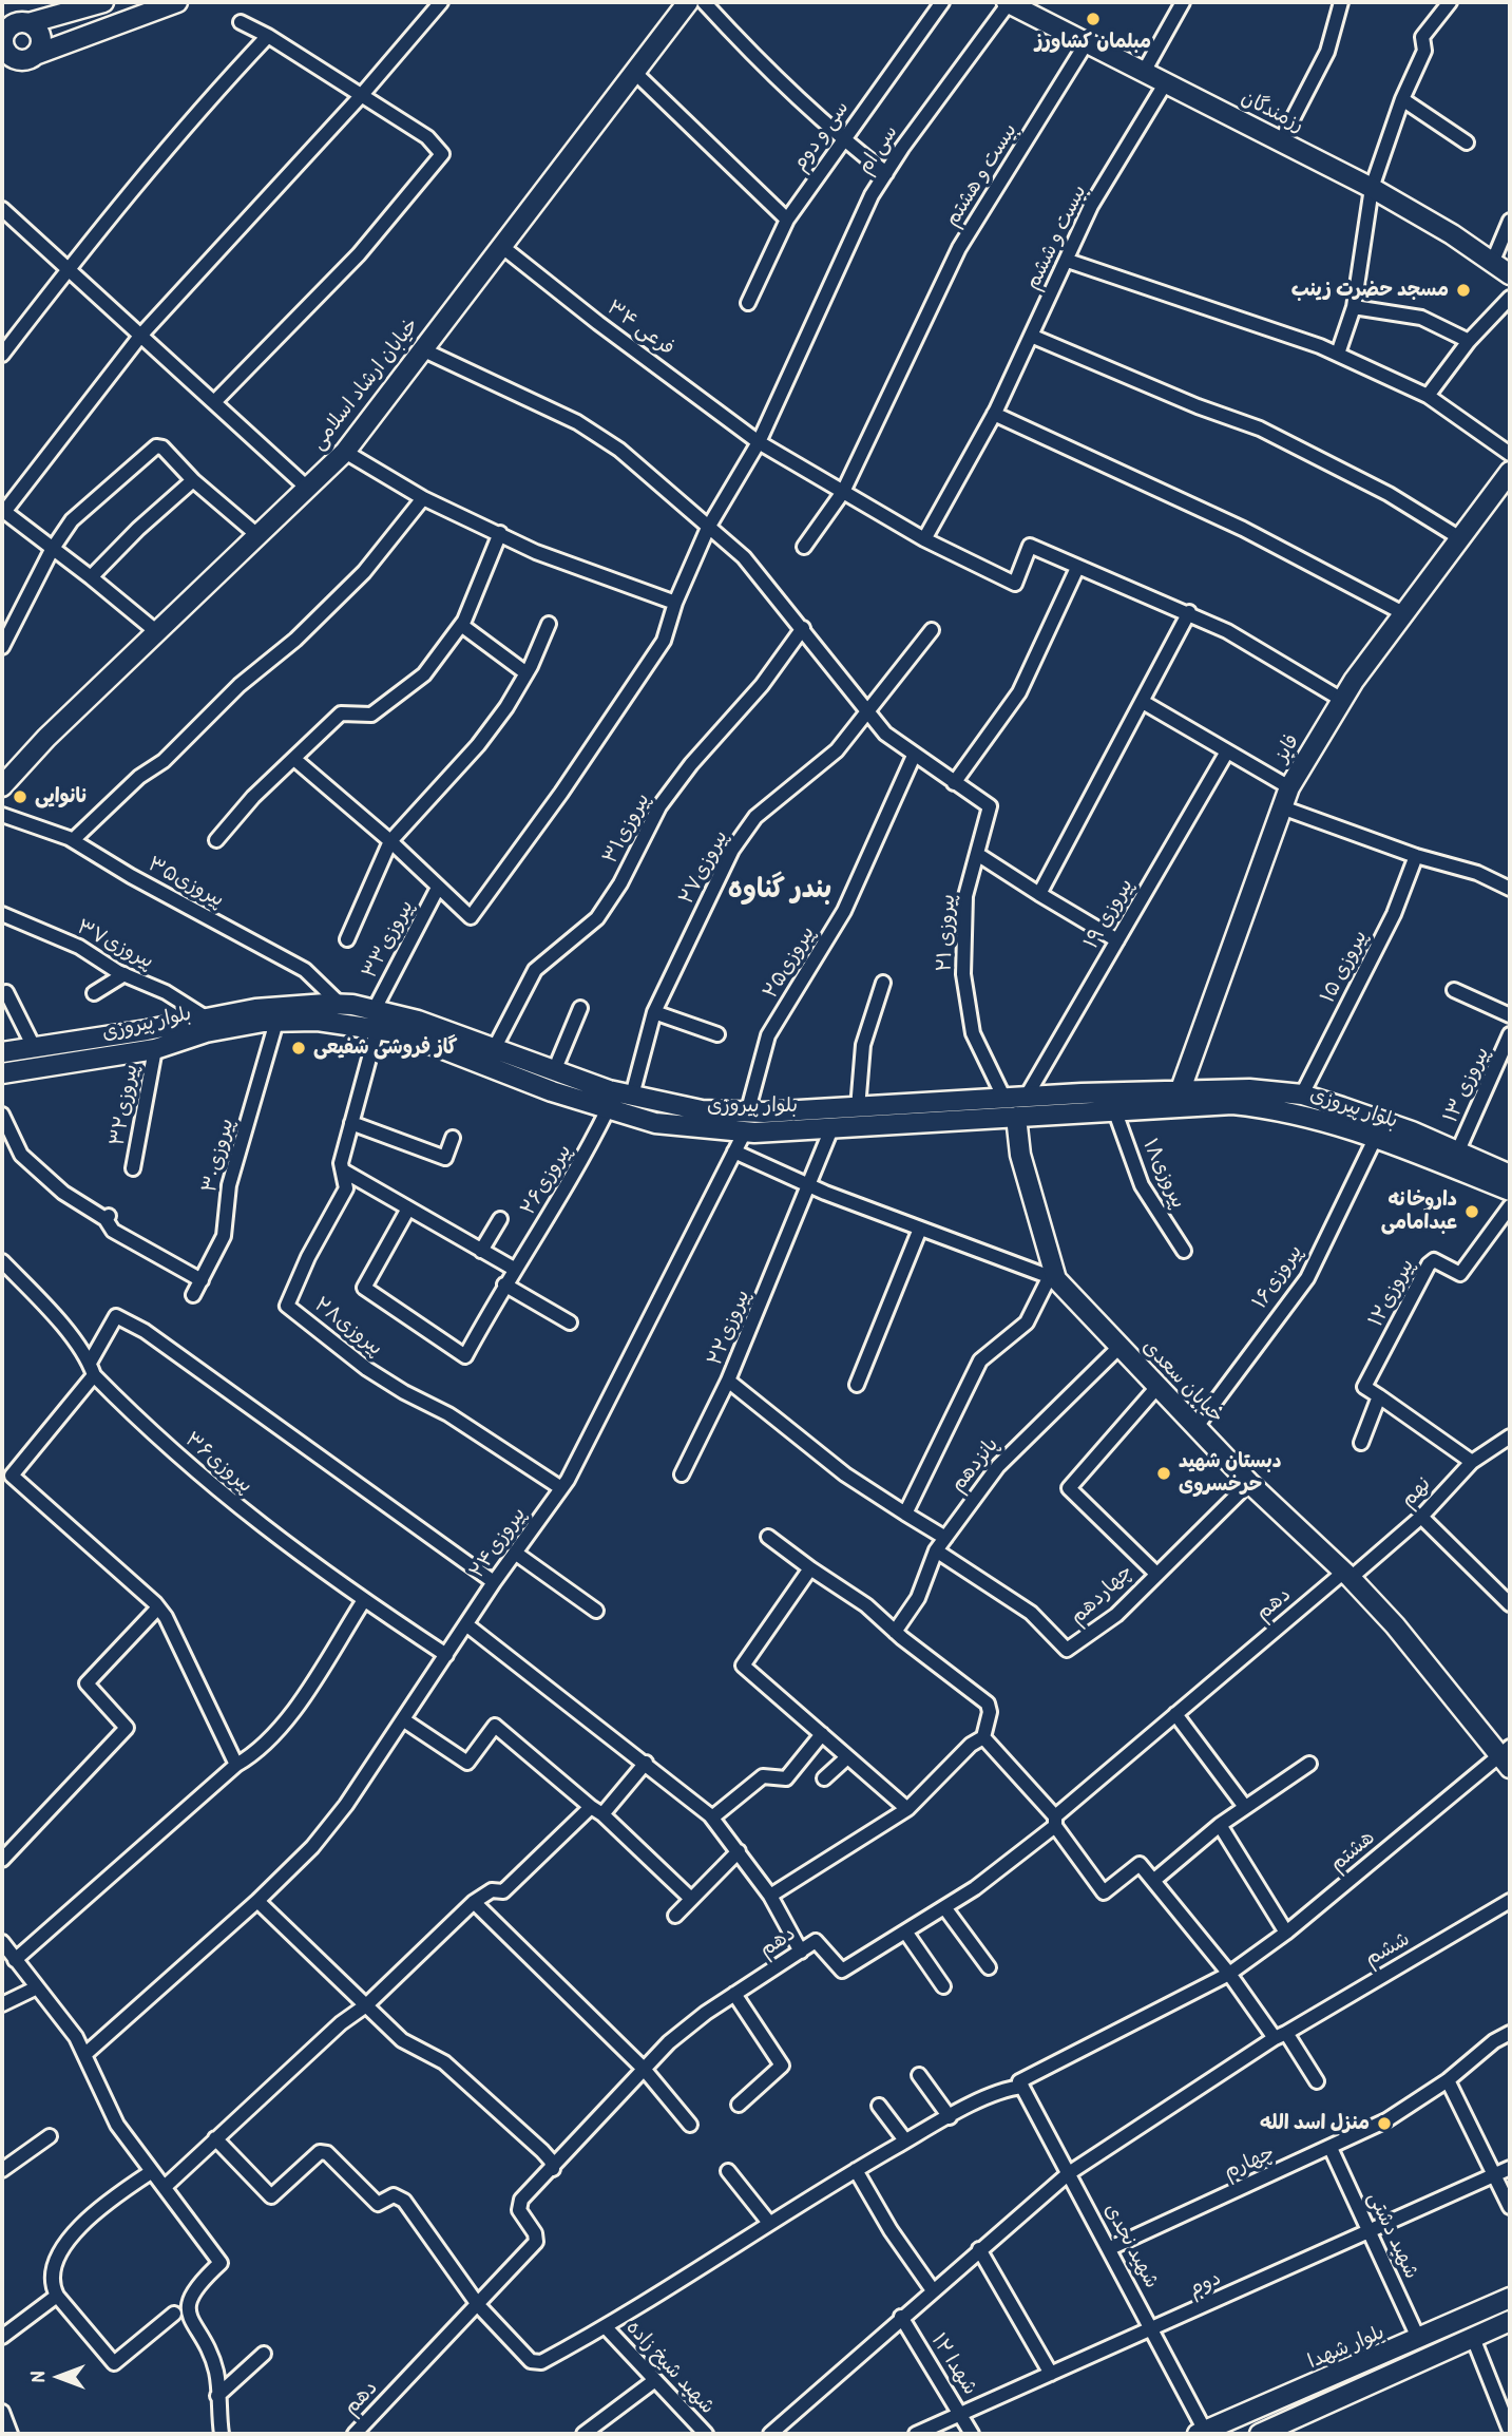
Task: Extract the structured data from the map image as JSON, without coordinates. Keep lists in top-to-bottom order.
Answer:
{
  "streets": {
    "street": [
      "رزمندگان",
      "سی و دوم",
      "سی ام",
      "بیست و هشتم",
      "بیست و ششم",
      "فرعی ۳۴",
      "خیابان ارشاد اسلامی",
      "فایز",
      "پیروزی۳۱",
      "پیروزی۲۷",
      "پیروزی۳۵",
      "پیروزی ۱۹",
      "پیروزی ۲۱",
      "پیروزی۳۳",
      "پیروزی۳۷",
      "پیروزی۲۵",
      "پیروزی ۱۵",
      "بلوار پیروزی",
      "پیروزی ۱۳",
      "پیروزی۳۲",
      "پیروزی۳۰",
      "پیروزی۱۸",
      "پیروزی۲۶",
      "پیروزی۱۶",
      "پیروزی۱۲",
      "پیروزی۲۸",
      "پیروزی۲۲",
      "خیابان سعدی",
      "پیروزی۳۶",
      "پانزدهم",
      "نهم",
      "پیروزی۲۴",
      "چهاردهم",
      "دهم",
      "هشتم",
      "ششم",
      "چهارم",
      "شهید دشتی",
      "شهید نجدی",
      "دوم",
      "بلوار شهدا",
      "شهدا ۱۲",
      "شهید شیخ زاده"
    ]
  },
  "crossings": [
    ["رزمندگان", "سی ام"],
    ["رزمندگان", "بیست و هشتم"],
    ["رزمندگان", "بیست و ششم"],
    ["سی ام", "فرعی ۳۴"],
    ["سی ام", "پیروزی۳۳"],
    ["بیست و هشتم", "فرعی ۳۴"],
    ["بیست و ششم", "فرعی ۳۴"],
    ["فرعی ۳۴", "خیابان ارشاد اسلامی"],
    ["فایز", "بلوار پیروزی"],
    ["پیروزی۳۱", "بلوار پیروزی"],
    ["پیروزی۲۷", "بلوار پیروزی"],
    ["پیروزی۳۵", "بلوار پیروزی"],
    ["پیروزی ۱۹", "بلوار پیروزی"],
    ["پیروزی ۲۱", "بلوار پیروزی"],
    ["پیروزی۳۳", "بلوار پیروزی"],
    ["پیروزی۳۳", "پیروزی۲۸"],
    ["پیروزی۳۷", "بلوار پیروزی"],
    ["پیروزی۲۵", "بلوار پیروزی"],
    ["پیروزی۲۵", "پیروزی۲۴"],
    ["پیروزی ۱۵", "بلوار پیروزی"],
    ["بلوار پیروزی", "پیروزی ۱۳"],
    ["بلوار پیروزی", "پیروزی۳۲"],
    ["بلوار پیروزی", "پیروزی۳۰"],
    ["بلوار پیروزی", "پیروزی۱۸"],
    ["بلوار پیروزی", "پیروزی۲۶"],
    ["بلوار پیروزی", "پیروزی۱۶"],
    ["بلوار پیروزی", "پیروزی۲۸"],
    ["بلوار پیروزی", "پیروزی۲۲"],
    ["بلوار پیروزی", "خیابان سعدی"],
    ["بلوار پیروزی", "پیروزی۲۴"],
    ["پیروزی۱۶", "خیابان سعدی"],
    ["پیروزی۲۸", "پیروزی۲۴"],
    ["پیروزی۲۲", "پانزدهم"],
    ["خیابان سعدی", "پانزدهم"],
    ["خیابان سعدی", "نهم"],
    ["خیابان سعدی", "چهاردهم"],
    ["خیابان سعدی", "دهم"],
    ["خیابان سعدی", "هشتم"],
    ["پیروزی۳۶", "پیروزی۲۴"],
    ["پانزدهم", "چهاردهم"],
    ["نهم", "دهم"],
    ["دهم", "هشتم"],
    ["هشتم", "شهید نجدی"],
    ["هشتم", "شهید شیخ زاده"],
    ["ششم", "شهید نجدی"],
    ["ششم", "شهدا ۱۲"],
    ["چهارم", "شهید دشتی"],
    ["چهارم", "شهید نجدی"],
    ["شهید دشتی", "دوم"],
    ["شهید دشتی", "بلوار شهدا"],
    ["شهید نجدی", "دوم"],
    ["شهید نجدی", "بلوار شهدا"],
    ["دوم", "شهدا ۱۲"]
  ],
  "districts": ["بندر گناوه"],
  "places": [
    "مبلمان کشاورز",
    "مسجد حضرت زینب",
    "نانوایی",
    "گاز فروشی شفیعی",
    "داروخانه عبدامامی",
    "دبستان شهید حرخسروی",
    "منزل اسد الله"
  ],
  "north": "left"
}
